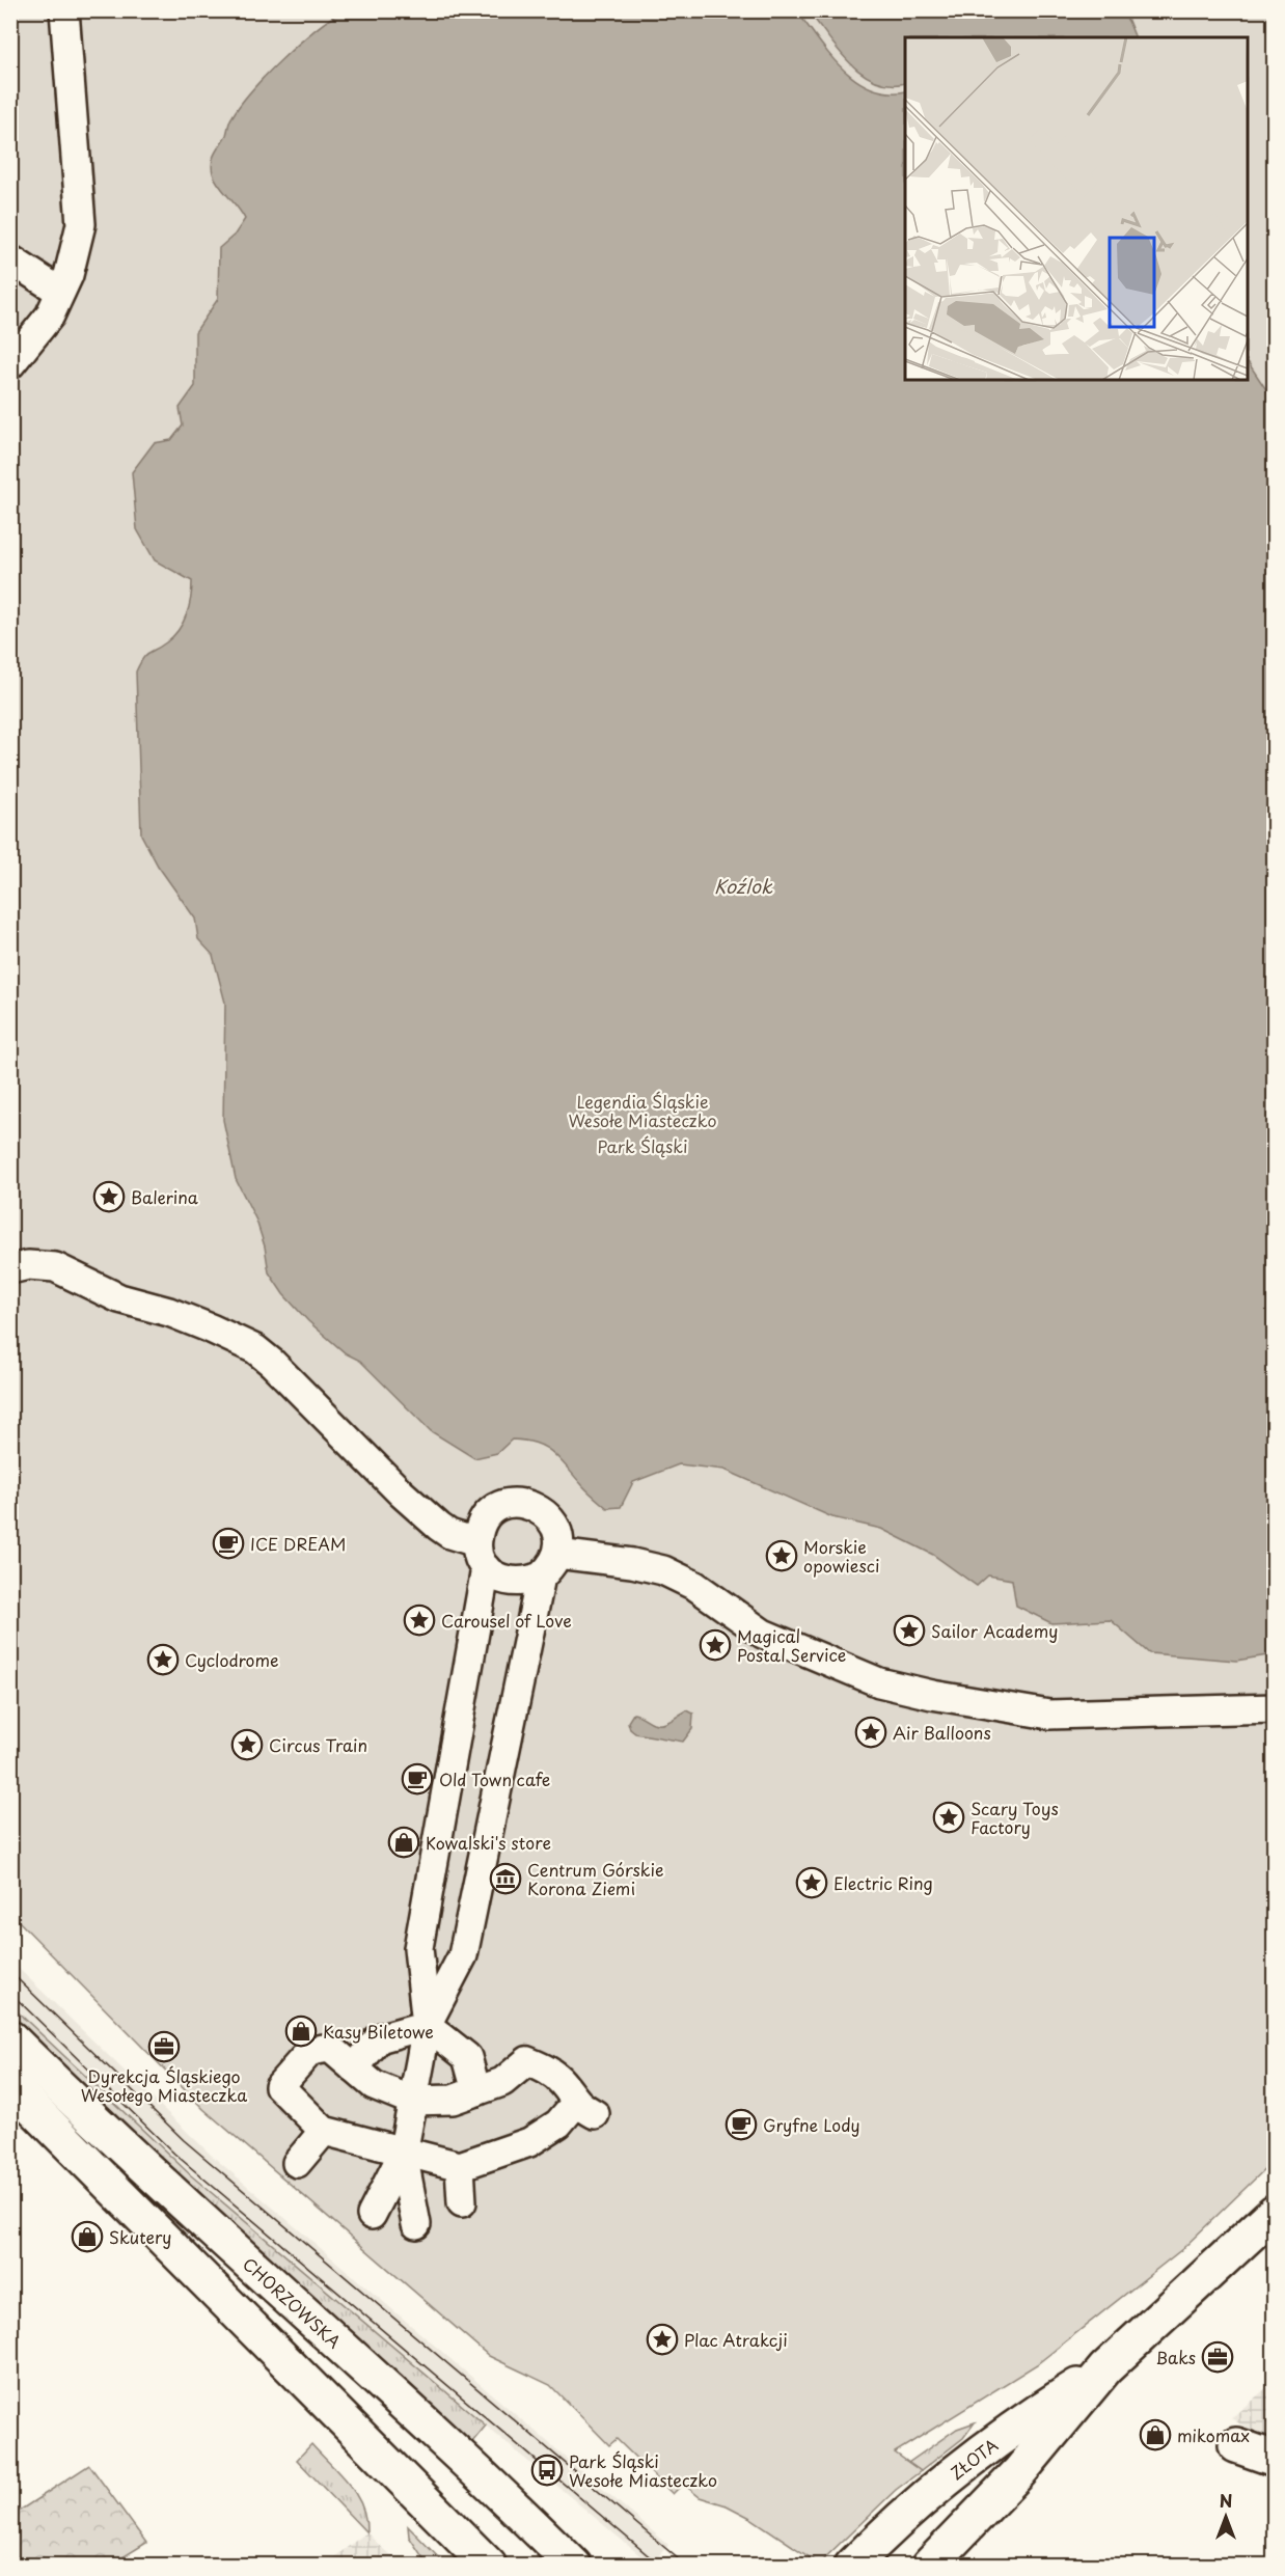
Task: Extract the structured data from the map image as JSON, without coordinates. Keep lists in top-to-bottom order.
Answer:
{
  "streets": {
    "main road": ["CHORZOWSKA", "ZŁOTA"]
  },
  "water": ["Koźlok"],
  "parks": ["Legendia Śląskie Wesołe Miasteczko", "Park Śląski"],
  "places": {
    "place": [
      "Balerina",
      "Morskie opowiesci",
      "Carousel of Love",
      "Sailor Academy",
      "Magical Postal Service",
      "Cyclodrome",
      "Air Balloons",
      "Circus Train",
      "Scary Toys Factory",
      "Electric Ring",
      "Plac Atrakcji"
    ],
    "cafe": ["ICE DREAM", "Old Town cafe", "Gryfne Lody"],
    "shop": [
      "Kowalski's store",
      "Kasy Biletowe",
      "Skutery",
      "mikomax"
    ],
    "museum": ["Centrum Górskie Korona Ziemi"],
    "office": ["Dyrekcja Śląskiego Wesołego Miasteczka", "Baks"],
    "bus stop": ["Park Śląski Wesołe Miasteczko"]
  },
  "north": "top"
}
